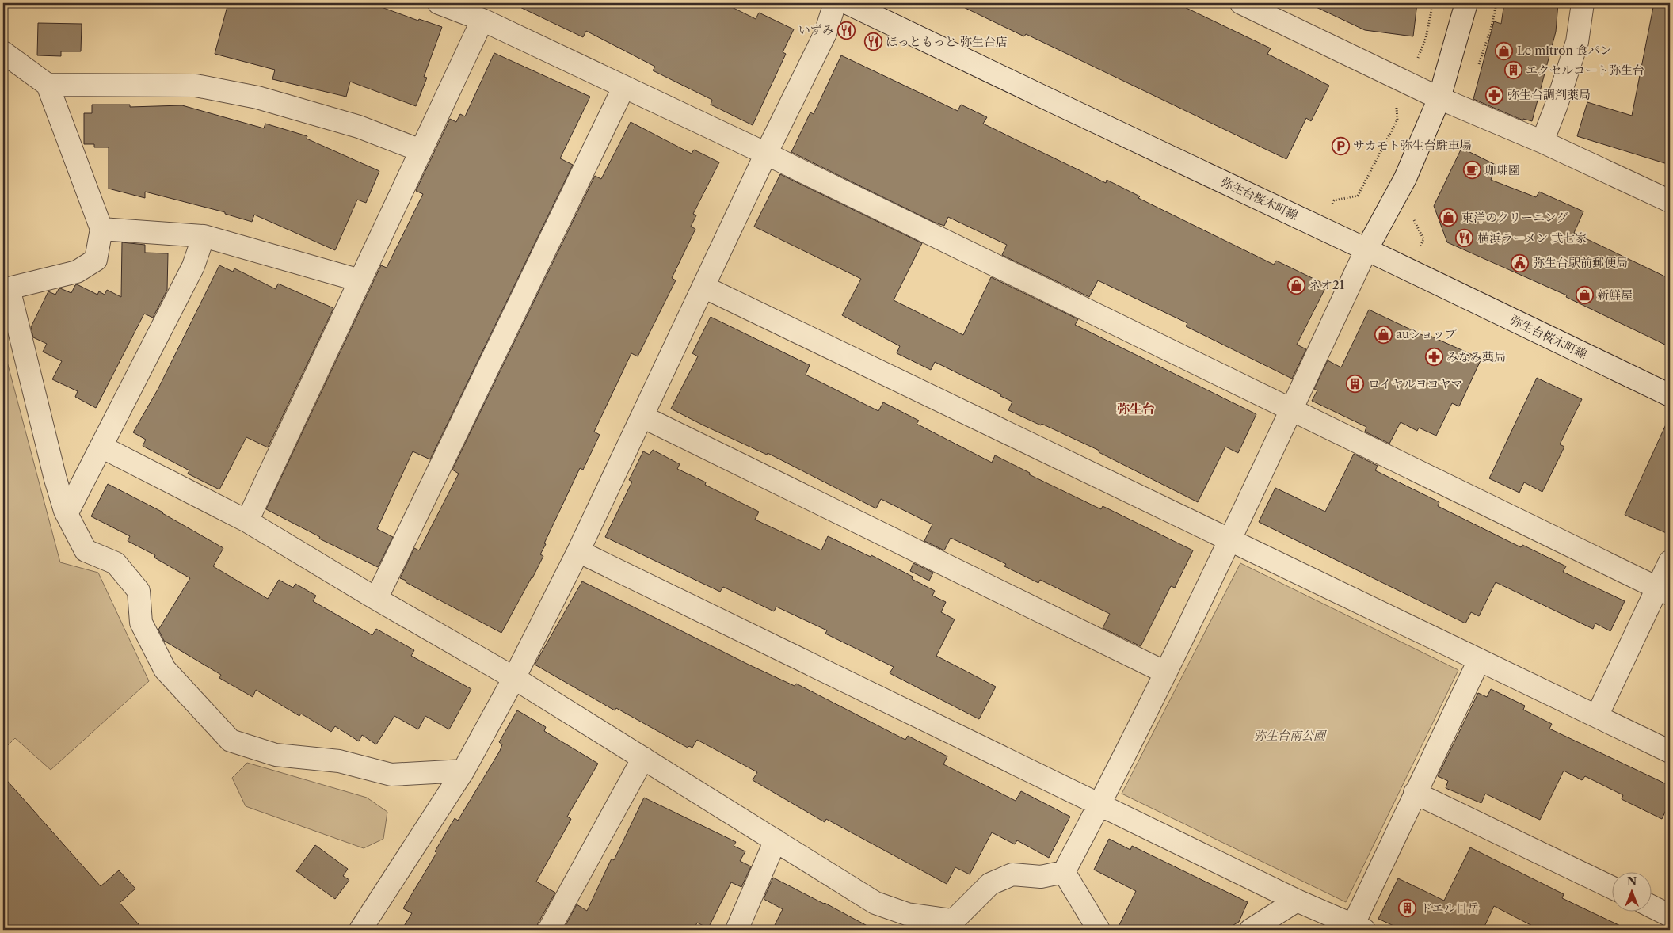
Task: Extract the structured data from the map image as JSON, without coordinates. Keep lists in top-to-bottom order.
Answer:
{
  "streets": {
    "street": ["弥生台桜木町線"]
  },
  "districts": ["弥生台"],
  "parks": ["弥生台南公園"],
  "places": {
    "restaurant": ["いずみ", "ほっともっと 弥生台店", "横浜ラーメン 弐七家"],
    "shop": [
      "Le mitron 食パン",
      "東洋のクリーニング",
      "ネオ21",
      "新鮮屋",
      "auショップ"
    ],
    "building": ["エクセルコート弥生台", "ロイヤルヨコヤマ", "ドエル日岳"],
    "pharmacy": ["弥生台調剤薬局", "みなみ薬局"],
    "parking": ["サカモト弥生台駐車場"],
    "cafe": ["珈琲園"],
    "public building": ["弥生台駅前郵便局"]
  },
  "north": "top"
}
